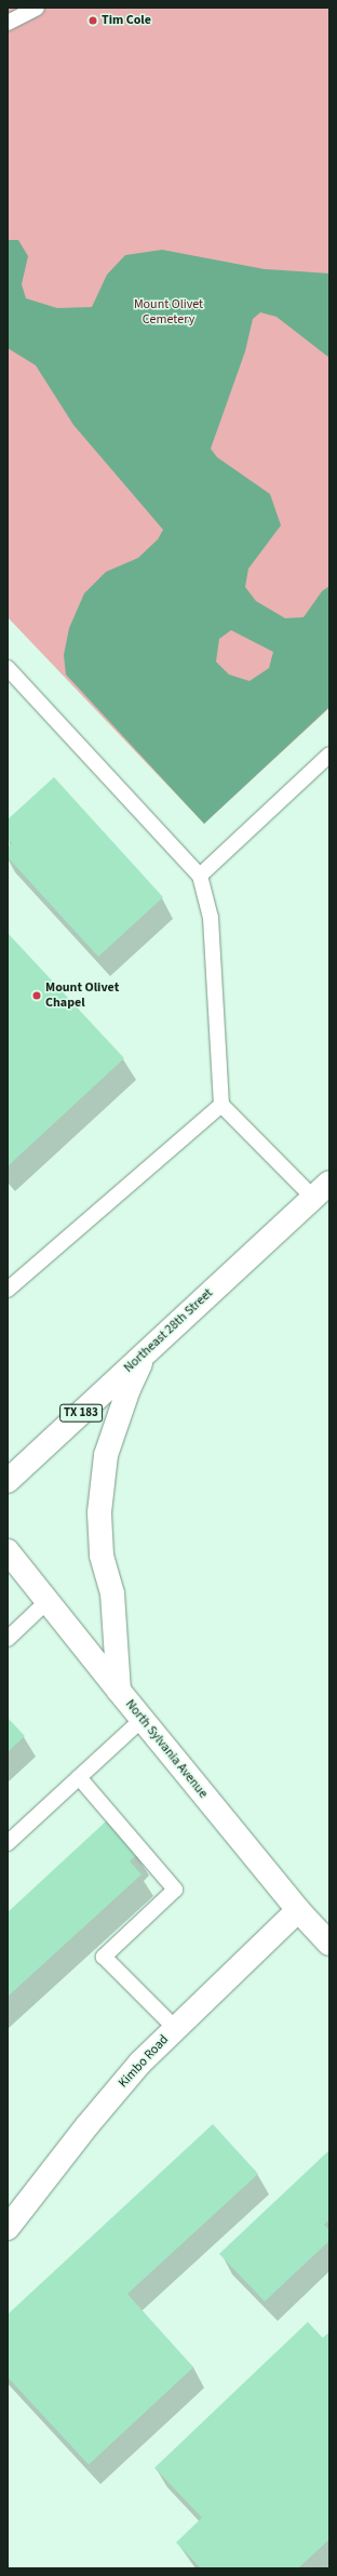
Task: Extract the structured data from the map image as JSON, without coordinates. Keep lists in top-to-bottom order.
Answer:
{
  "streets": {
    "main road": [
      "Northeast 28th Street",
      "TX 183",
      "North Sylvania Avenue",
      "Kimbo Road"
    ]
  },
  "crossings": [
    ["North Sylvania Avenue", "Kimbo Road"]
  ],
  "parks": ["Mount Olivet Cemetery"],
  "places": ["Tim Cole", "Mount Olivet Chapel"]
}
